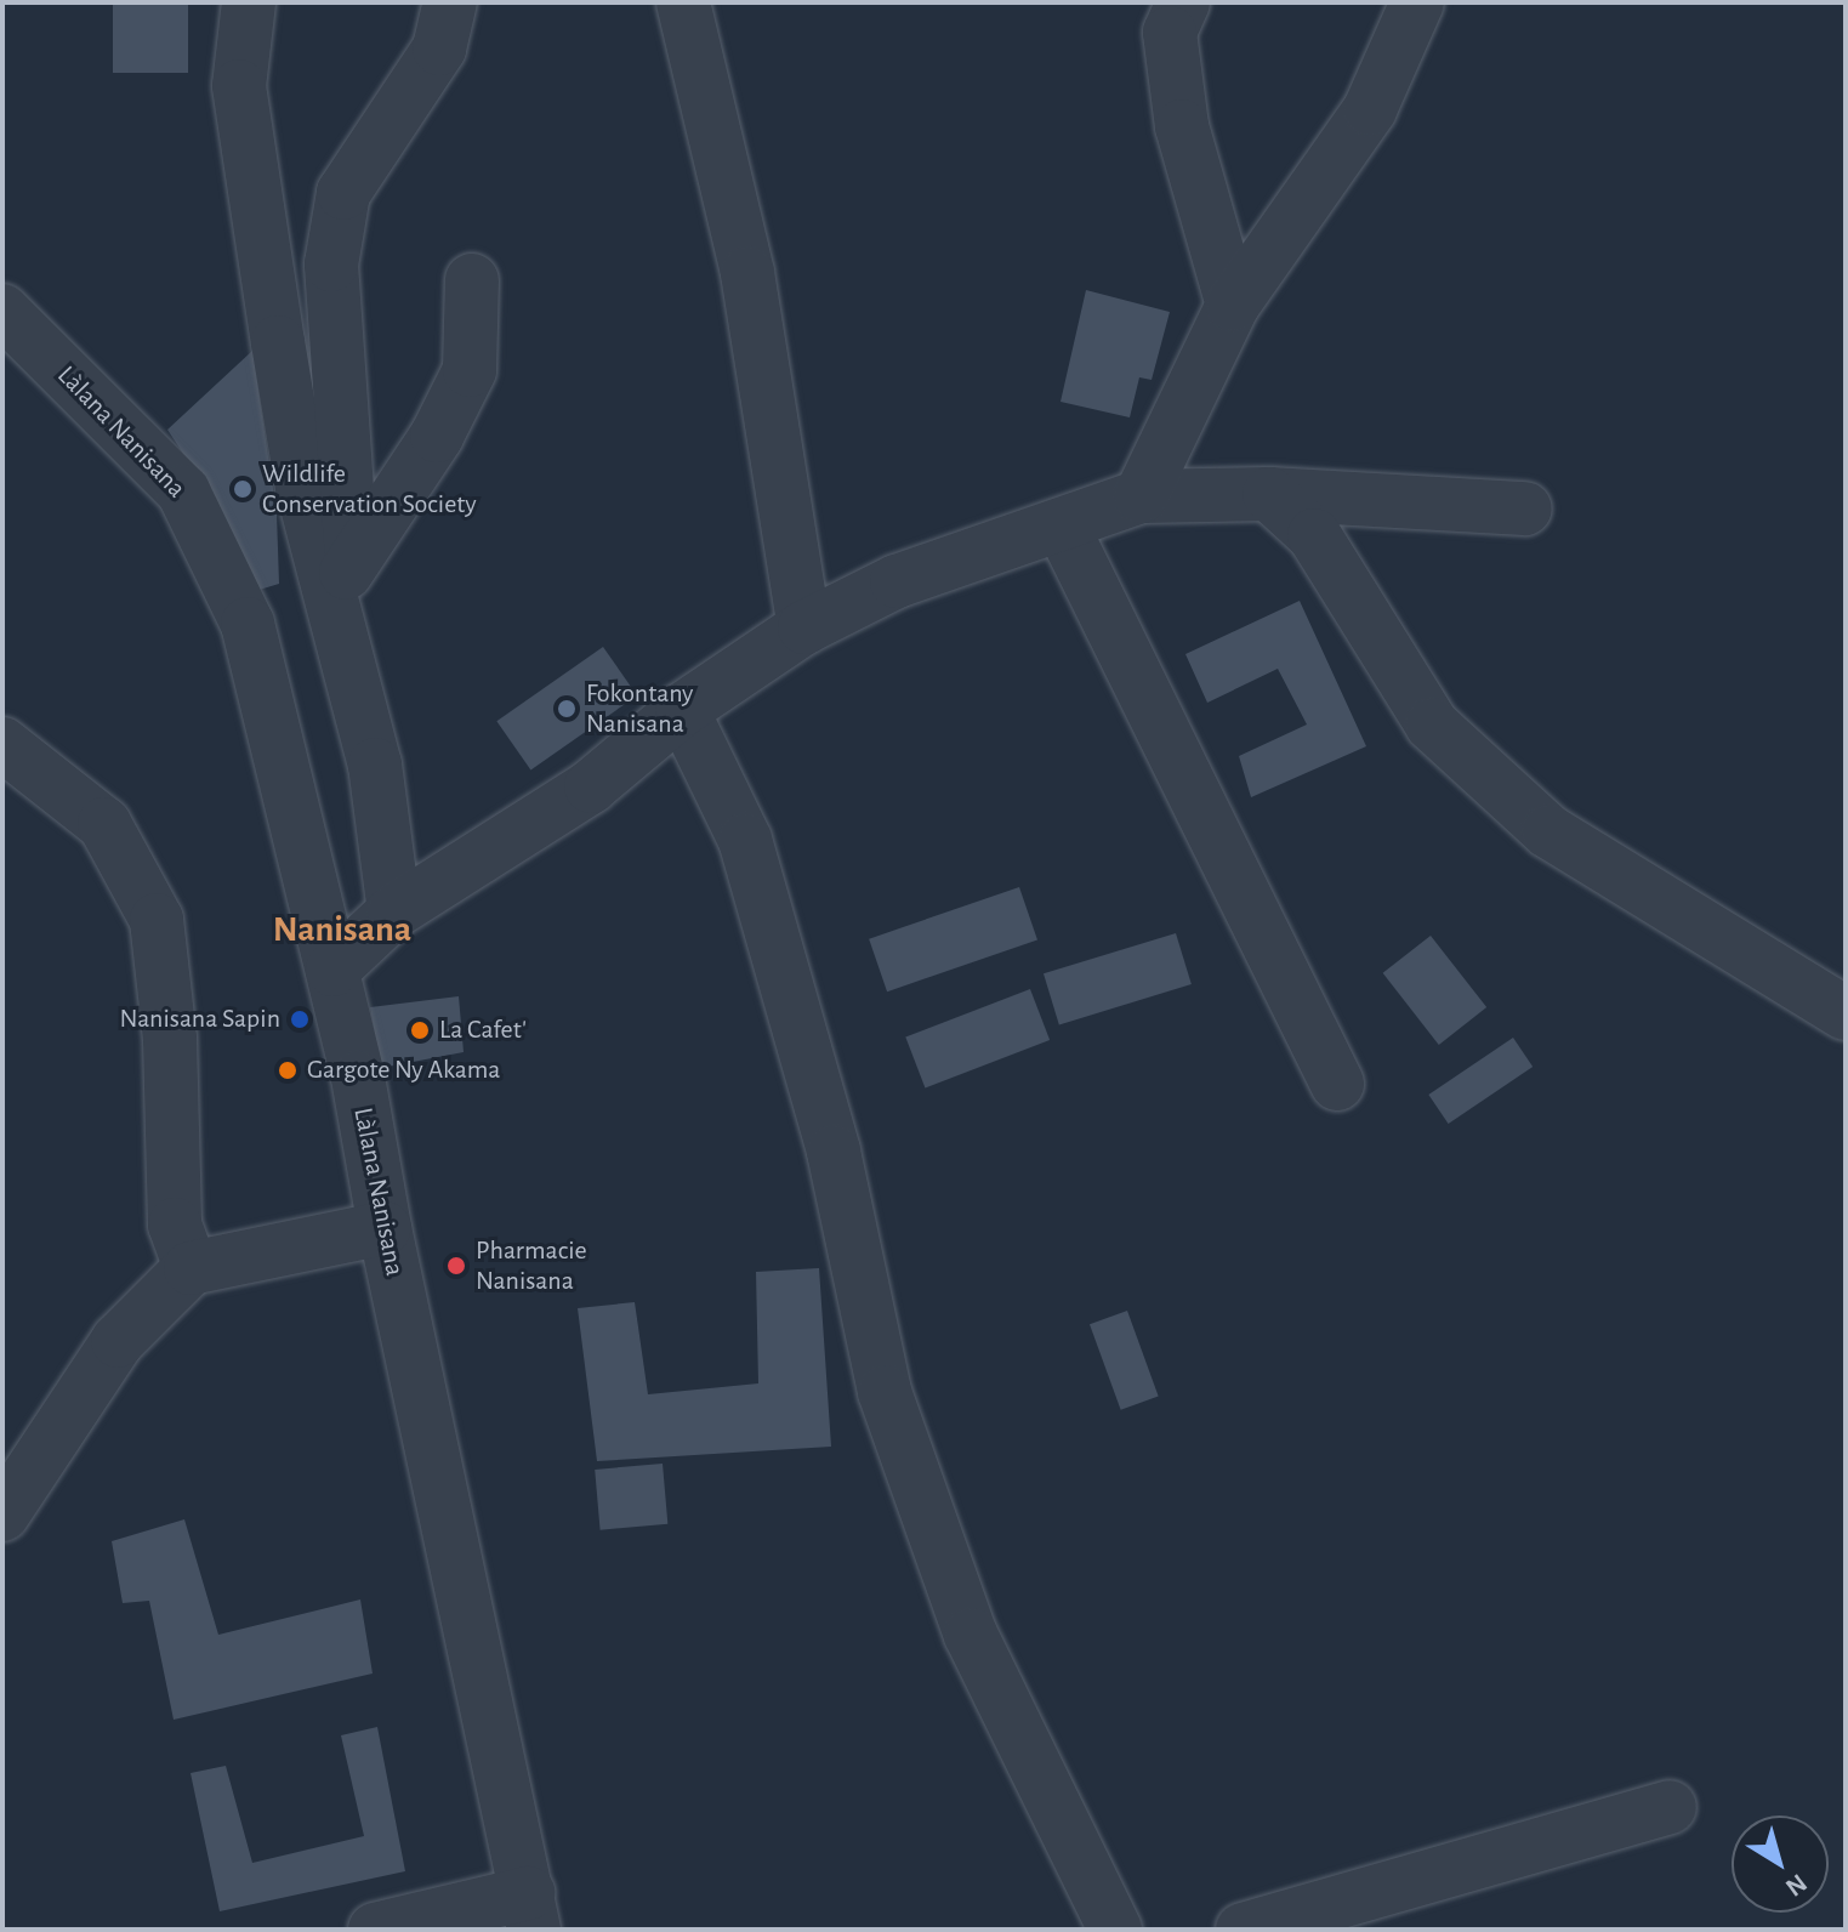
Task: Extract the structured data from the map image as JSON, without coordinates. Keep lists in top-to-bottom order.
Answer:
{
  "streets": {
    "street": ["Làlana Nanisana"]
  },
  "districts": ["Nanisana"],
  "places": [
    "Wildlife Conservation Society",
    "Fokontany Nanisana",
    "Nanisana Sapin",
    "La Cafet'",
    "Gargote Ny Akama",
    "Pharmacie Nanisana"
  ],
  "north": "bottom right"
}
